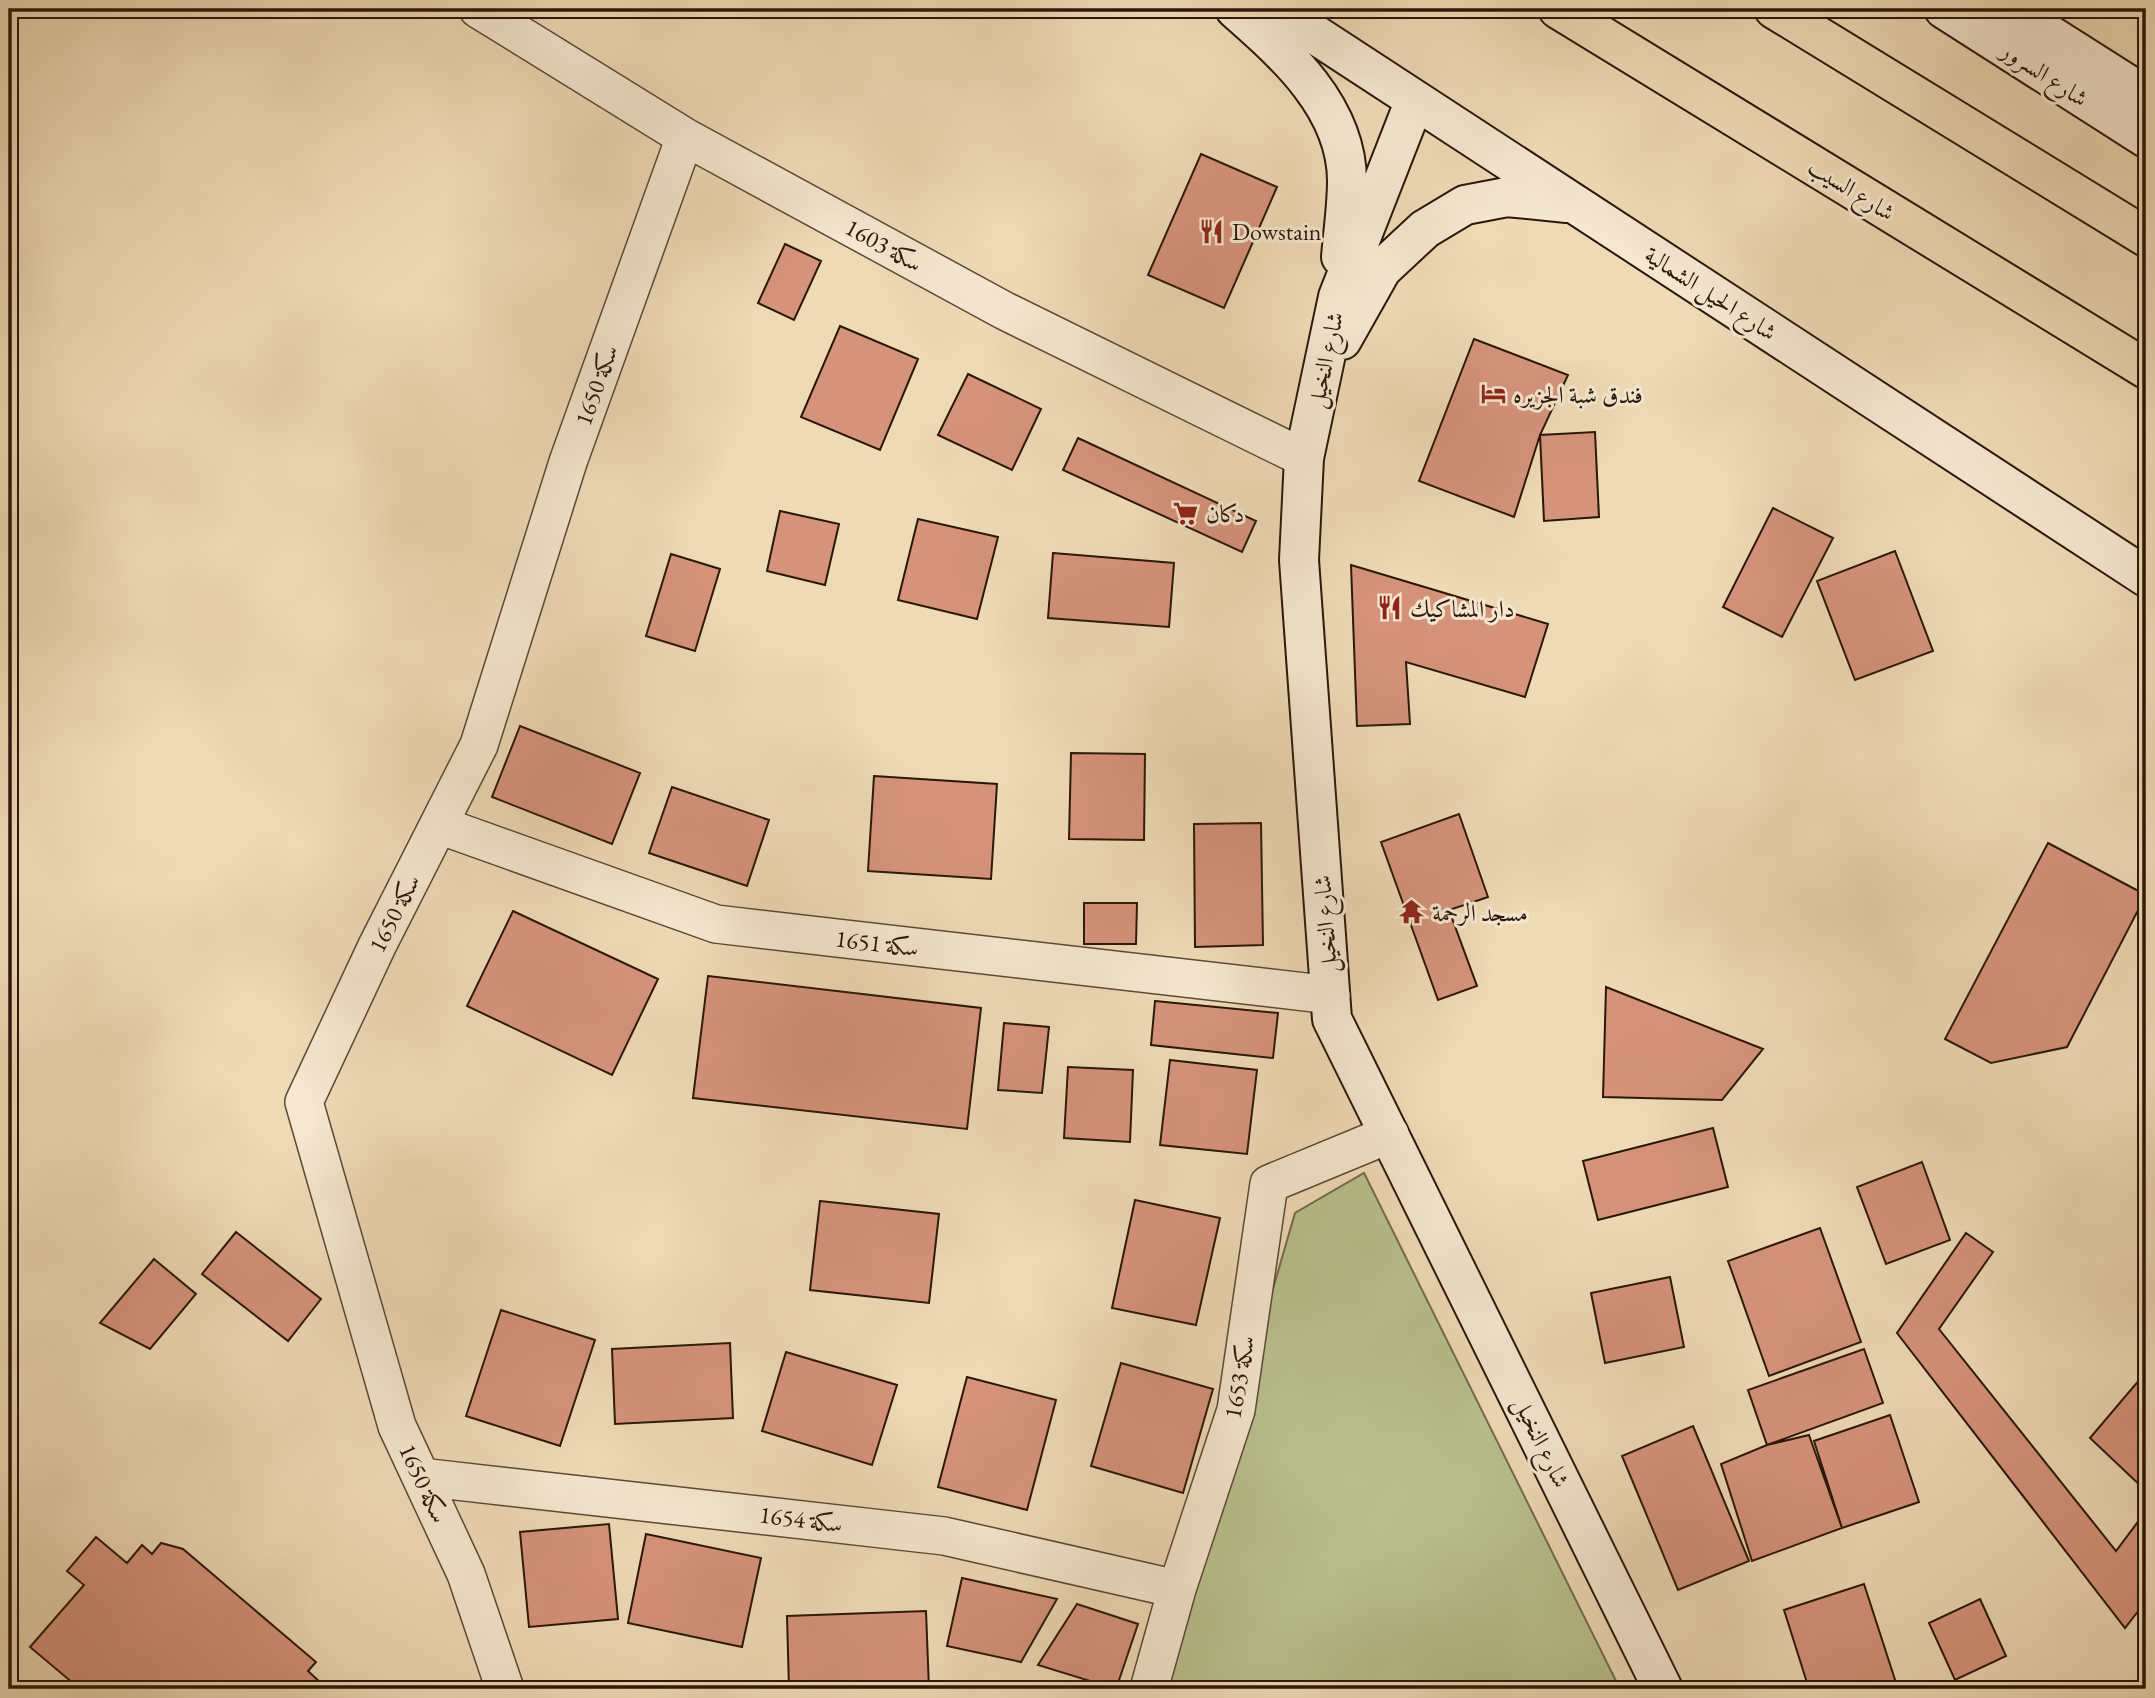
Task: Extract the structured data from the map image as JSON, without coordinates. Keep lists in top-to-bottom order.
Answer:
{
  "streets": {
    "highway": ["شارع السيب"],
    "street": [
      "شارع السرور",
      "سكة 1603",
      "شارع الحيل الشمالية",
      "شارع النخيل",
      "سكة 1650",
      "سكة 1651",
      "سكة 1653",
      "سكة 1654"
    ]
  },
  "crossings": [
    ["سكة 1603", "شارع النخيل"],
    ["سكة 1603", "سكة 1650"],
    ["شارع الحيل الشمالية", "شارع النخيل"],
    ["شارع النخيل", "سكة 1651"],
    ["شارع النخيل", "سكة 1653"],
    ["سكة 1650", "سكة 1651"],
    ["سكة 1650", "سكة 1654"],
    ["سكة 1653", "سكة 1654"]
  ],
  "places": {
    "restaurant": ["Dowstain", "دار المشاكيك"],
    "hotel": ["فندق شبة الجزيره"],
    "supermarket": ["دكان"],
    "temple": ["مسجد الرحمة"]
  }
}
